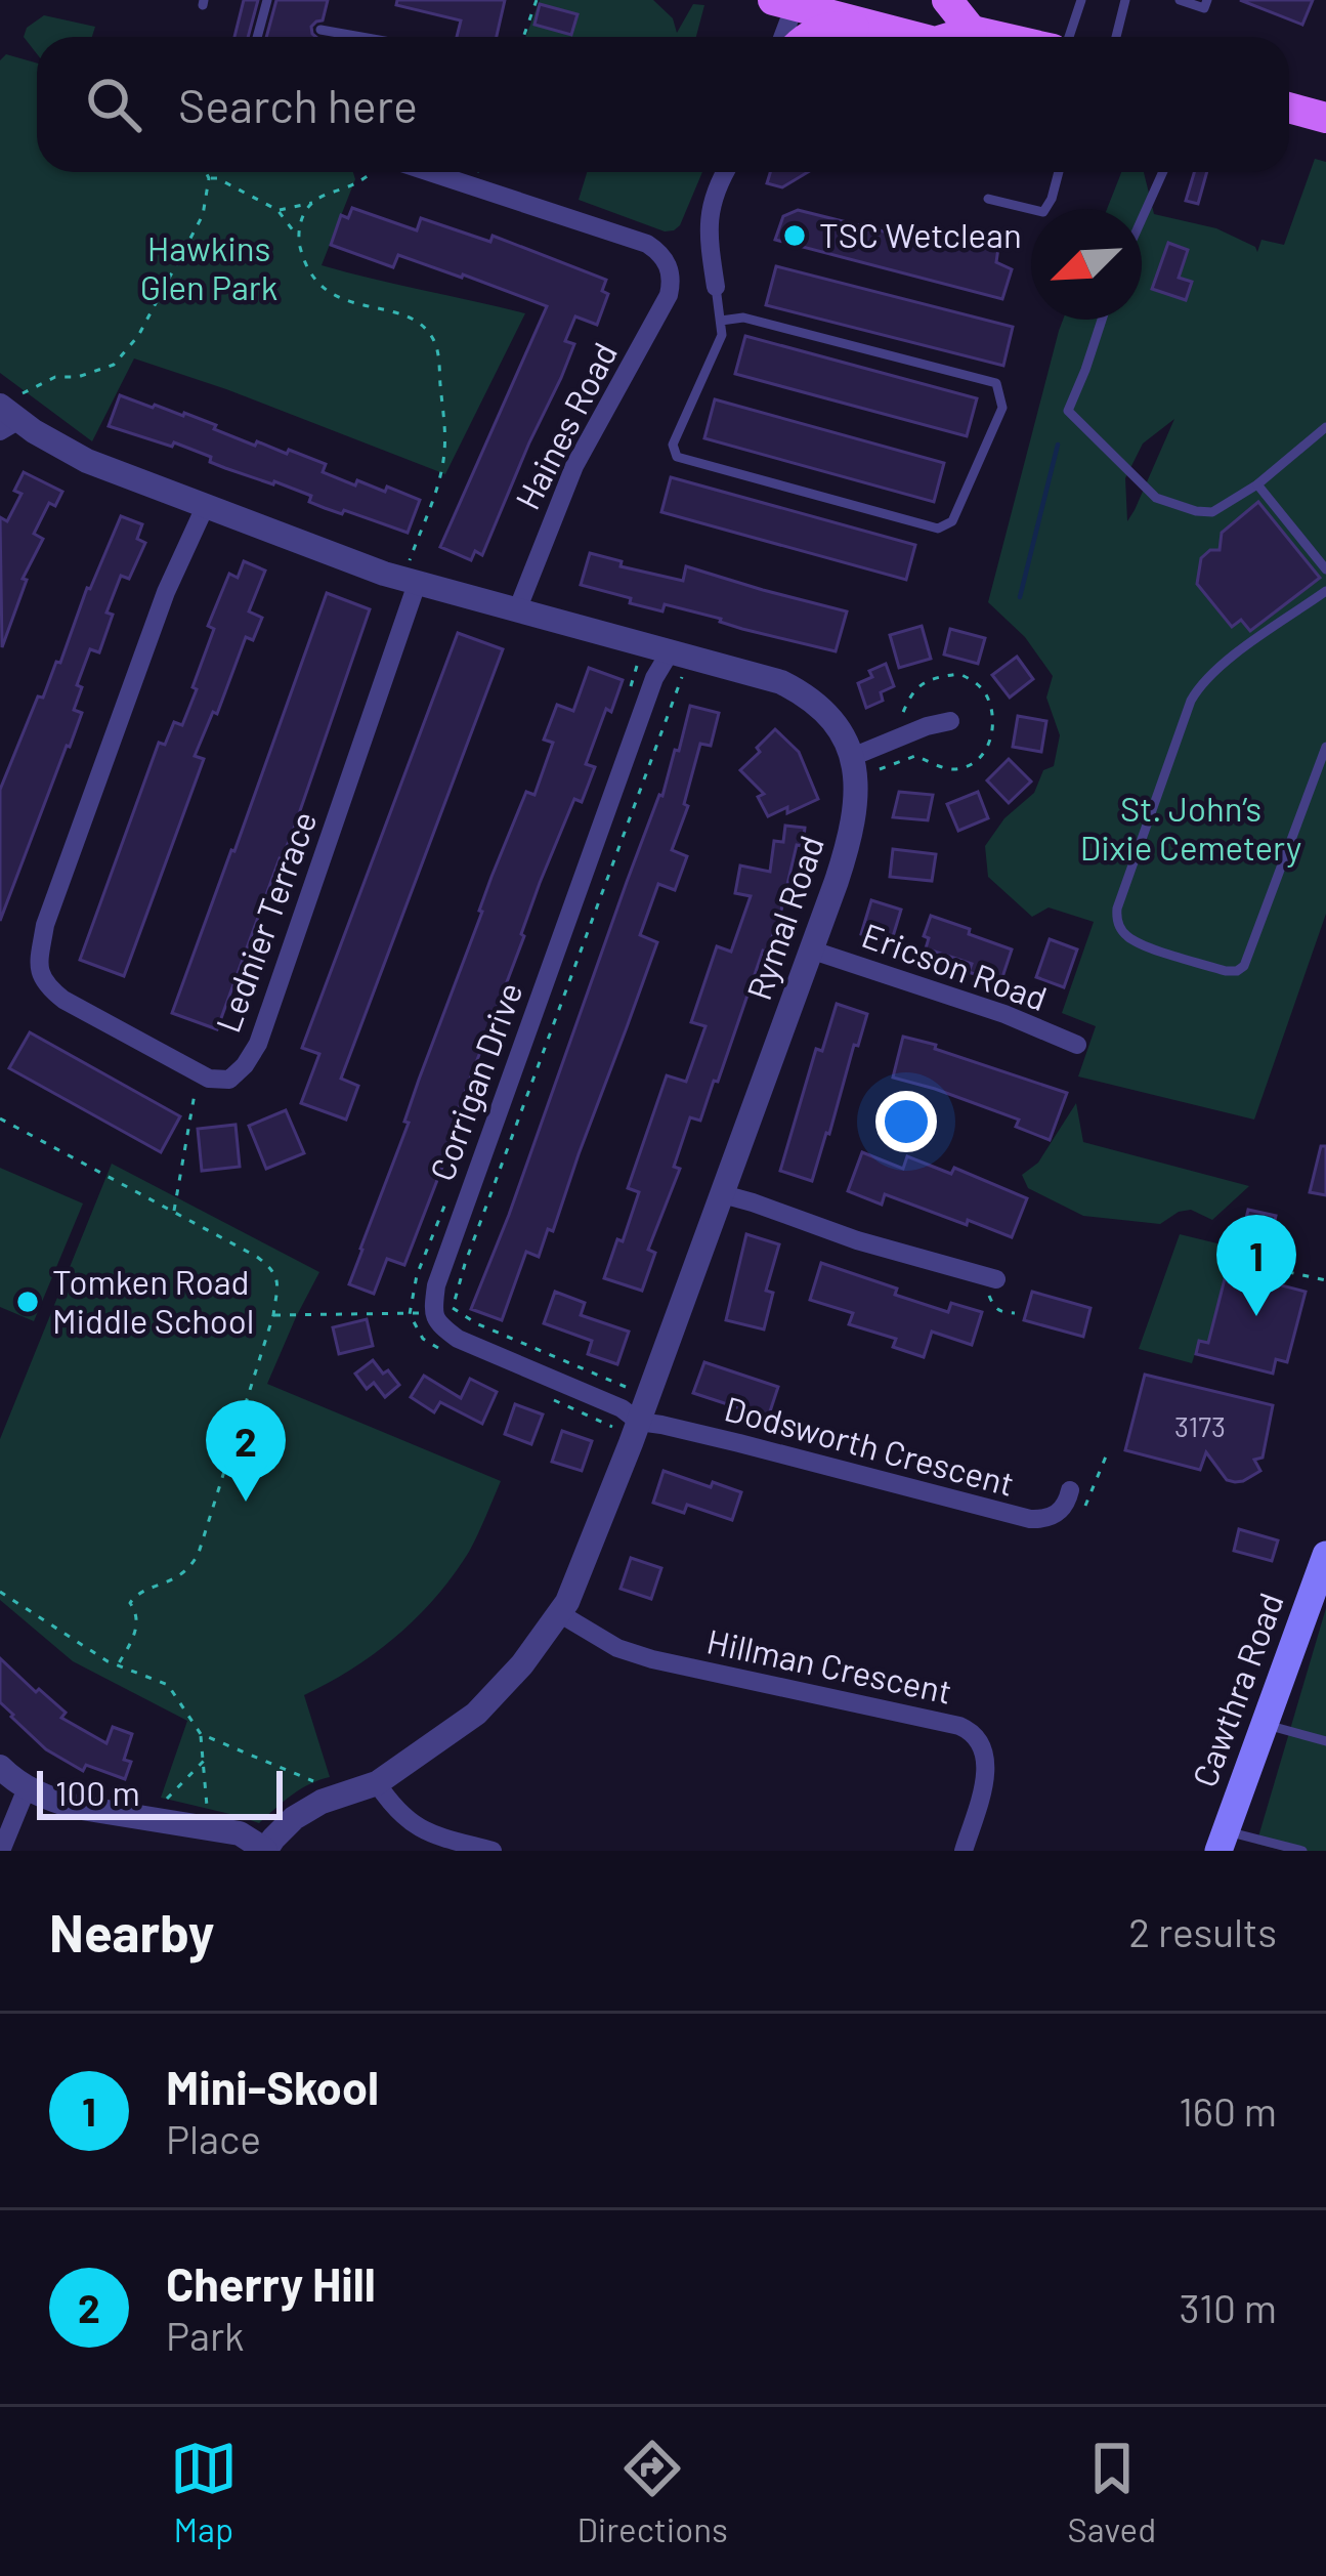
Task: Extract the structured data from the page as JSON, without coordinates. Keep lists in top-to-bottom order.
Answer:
{
  "streets": {
    "main road": ["Cawthra Road"],
    "street": [
      "Haines Road",
      "Rymal Road",
      "Lednier Terrace",
      "Ericson Road",
      "Corrigan Drive",
      "Dodsworth Crescent",
      "Hillman Crescent"
    ]
  },
  "crossings": [
    ["Rymal Road", "Ericson Road"],
    ["Rymal Road", "Dodsworth Crescent"],
    ["Rymal Road", "Hillman Crescent"]
  ],
  "parks": ["Hawkins Glen Park", "St. John’s Dixie Cemetery"],
  "places": ["TSC Wetclean", "Tomken Road Middle School"],
  "house_numbers": ["3173"],
  "scale_bar": "100 m",
  "north": "bottom left",
  "page": {
    "search": "Search here",
    "pins": ["1", "2"],
    "scale": "100 m",
    "heading": ["Nearby", "2 results"],
    "list": [
      {
        "mark": "1",
        "name": "Mini-Skool",
        "note": "Place",
        "value": "160 m"
      },
      {
        "mark": "2",
        "name": "Cherry Hill",
        "note": "Park",
        "value": "310 m"
      }
    ],
    "nav": ["Map", "Directions", "Saved"]
  }
}
